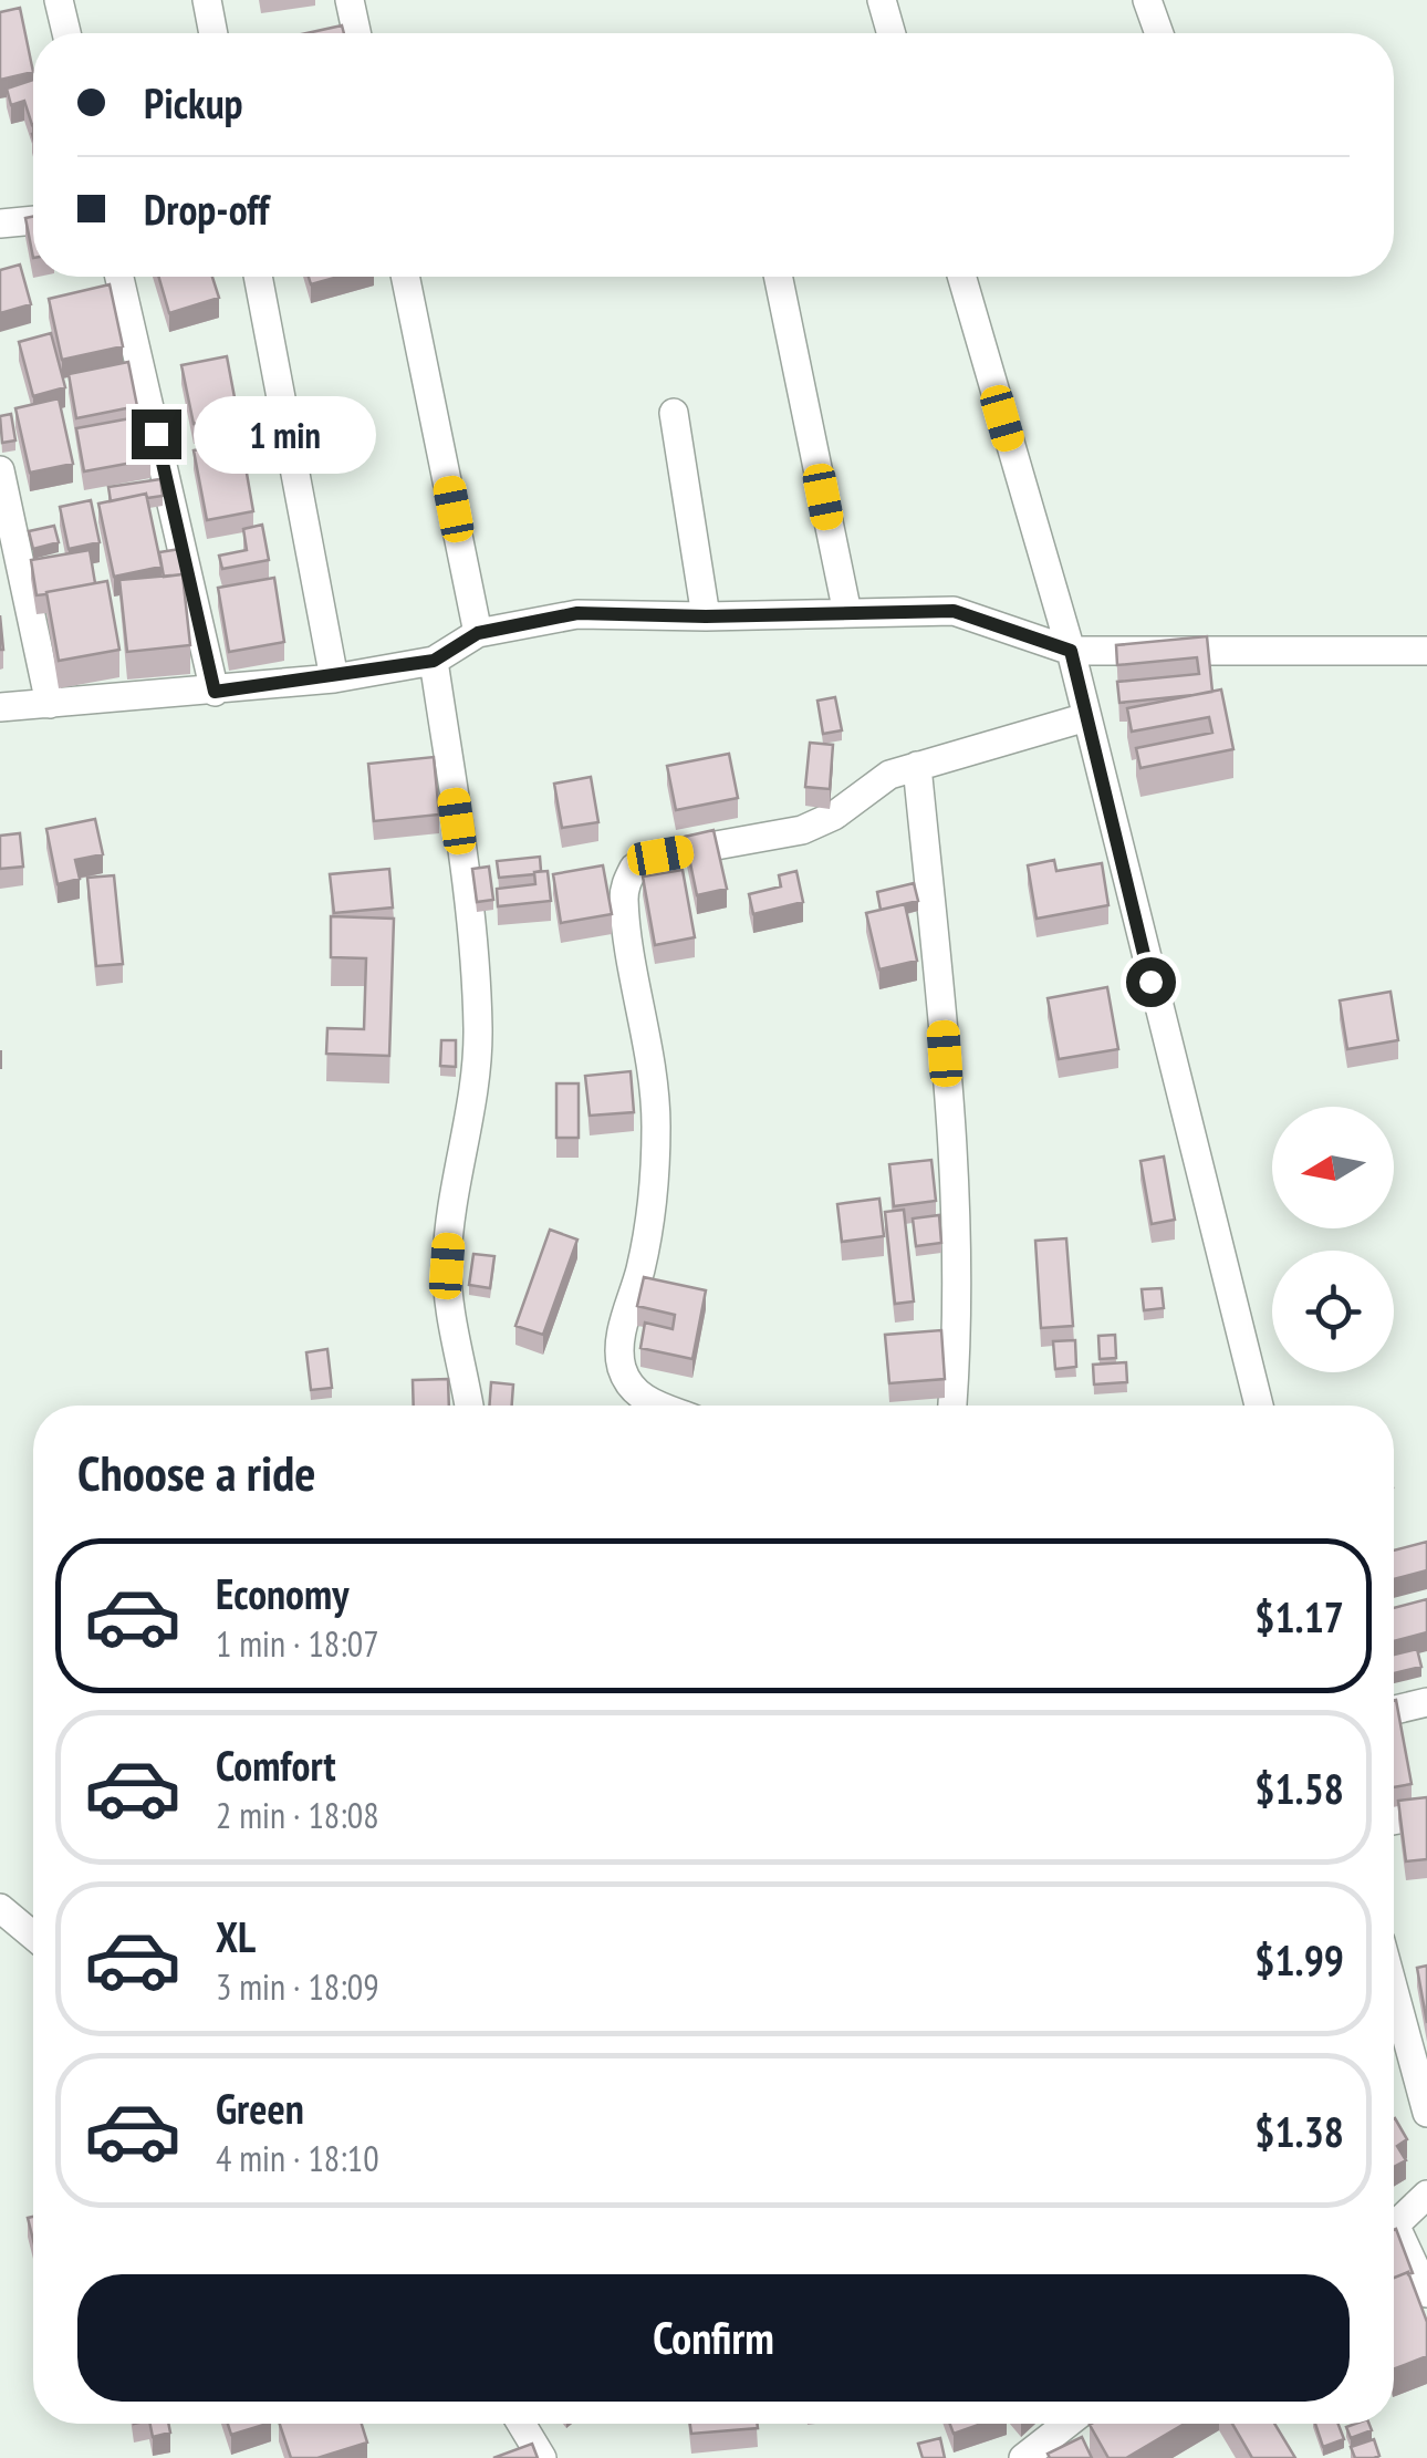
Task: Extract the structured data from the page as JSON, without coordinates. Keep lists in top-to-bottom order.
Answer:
{
  "north": "left",
  "page": {
    "banner": ["Pickup", "Drop-off"],
    "bubble": "1 min",
    "heading": "Choose a ride",
    "list": [
      {
        "name": "Economy",
        "note": "1 min · 18:07",
        "value": "$1.17"
      },
      {
        "name": "Comfort",
        "note": "2 min · 18:08",
        "value": "$1.58"
      },
      {
        "name": "XL",
        "note": "3 min · 18:09",
        "value": "$1.99"
      },
      {
        "name": "Green",
        "note": "4 min · 18:10",
        "value": "$1.38"
      }
    ],
    "buttons": "Confirm"
  }
}
